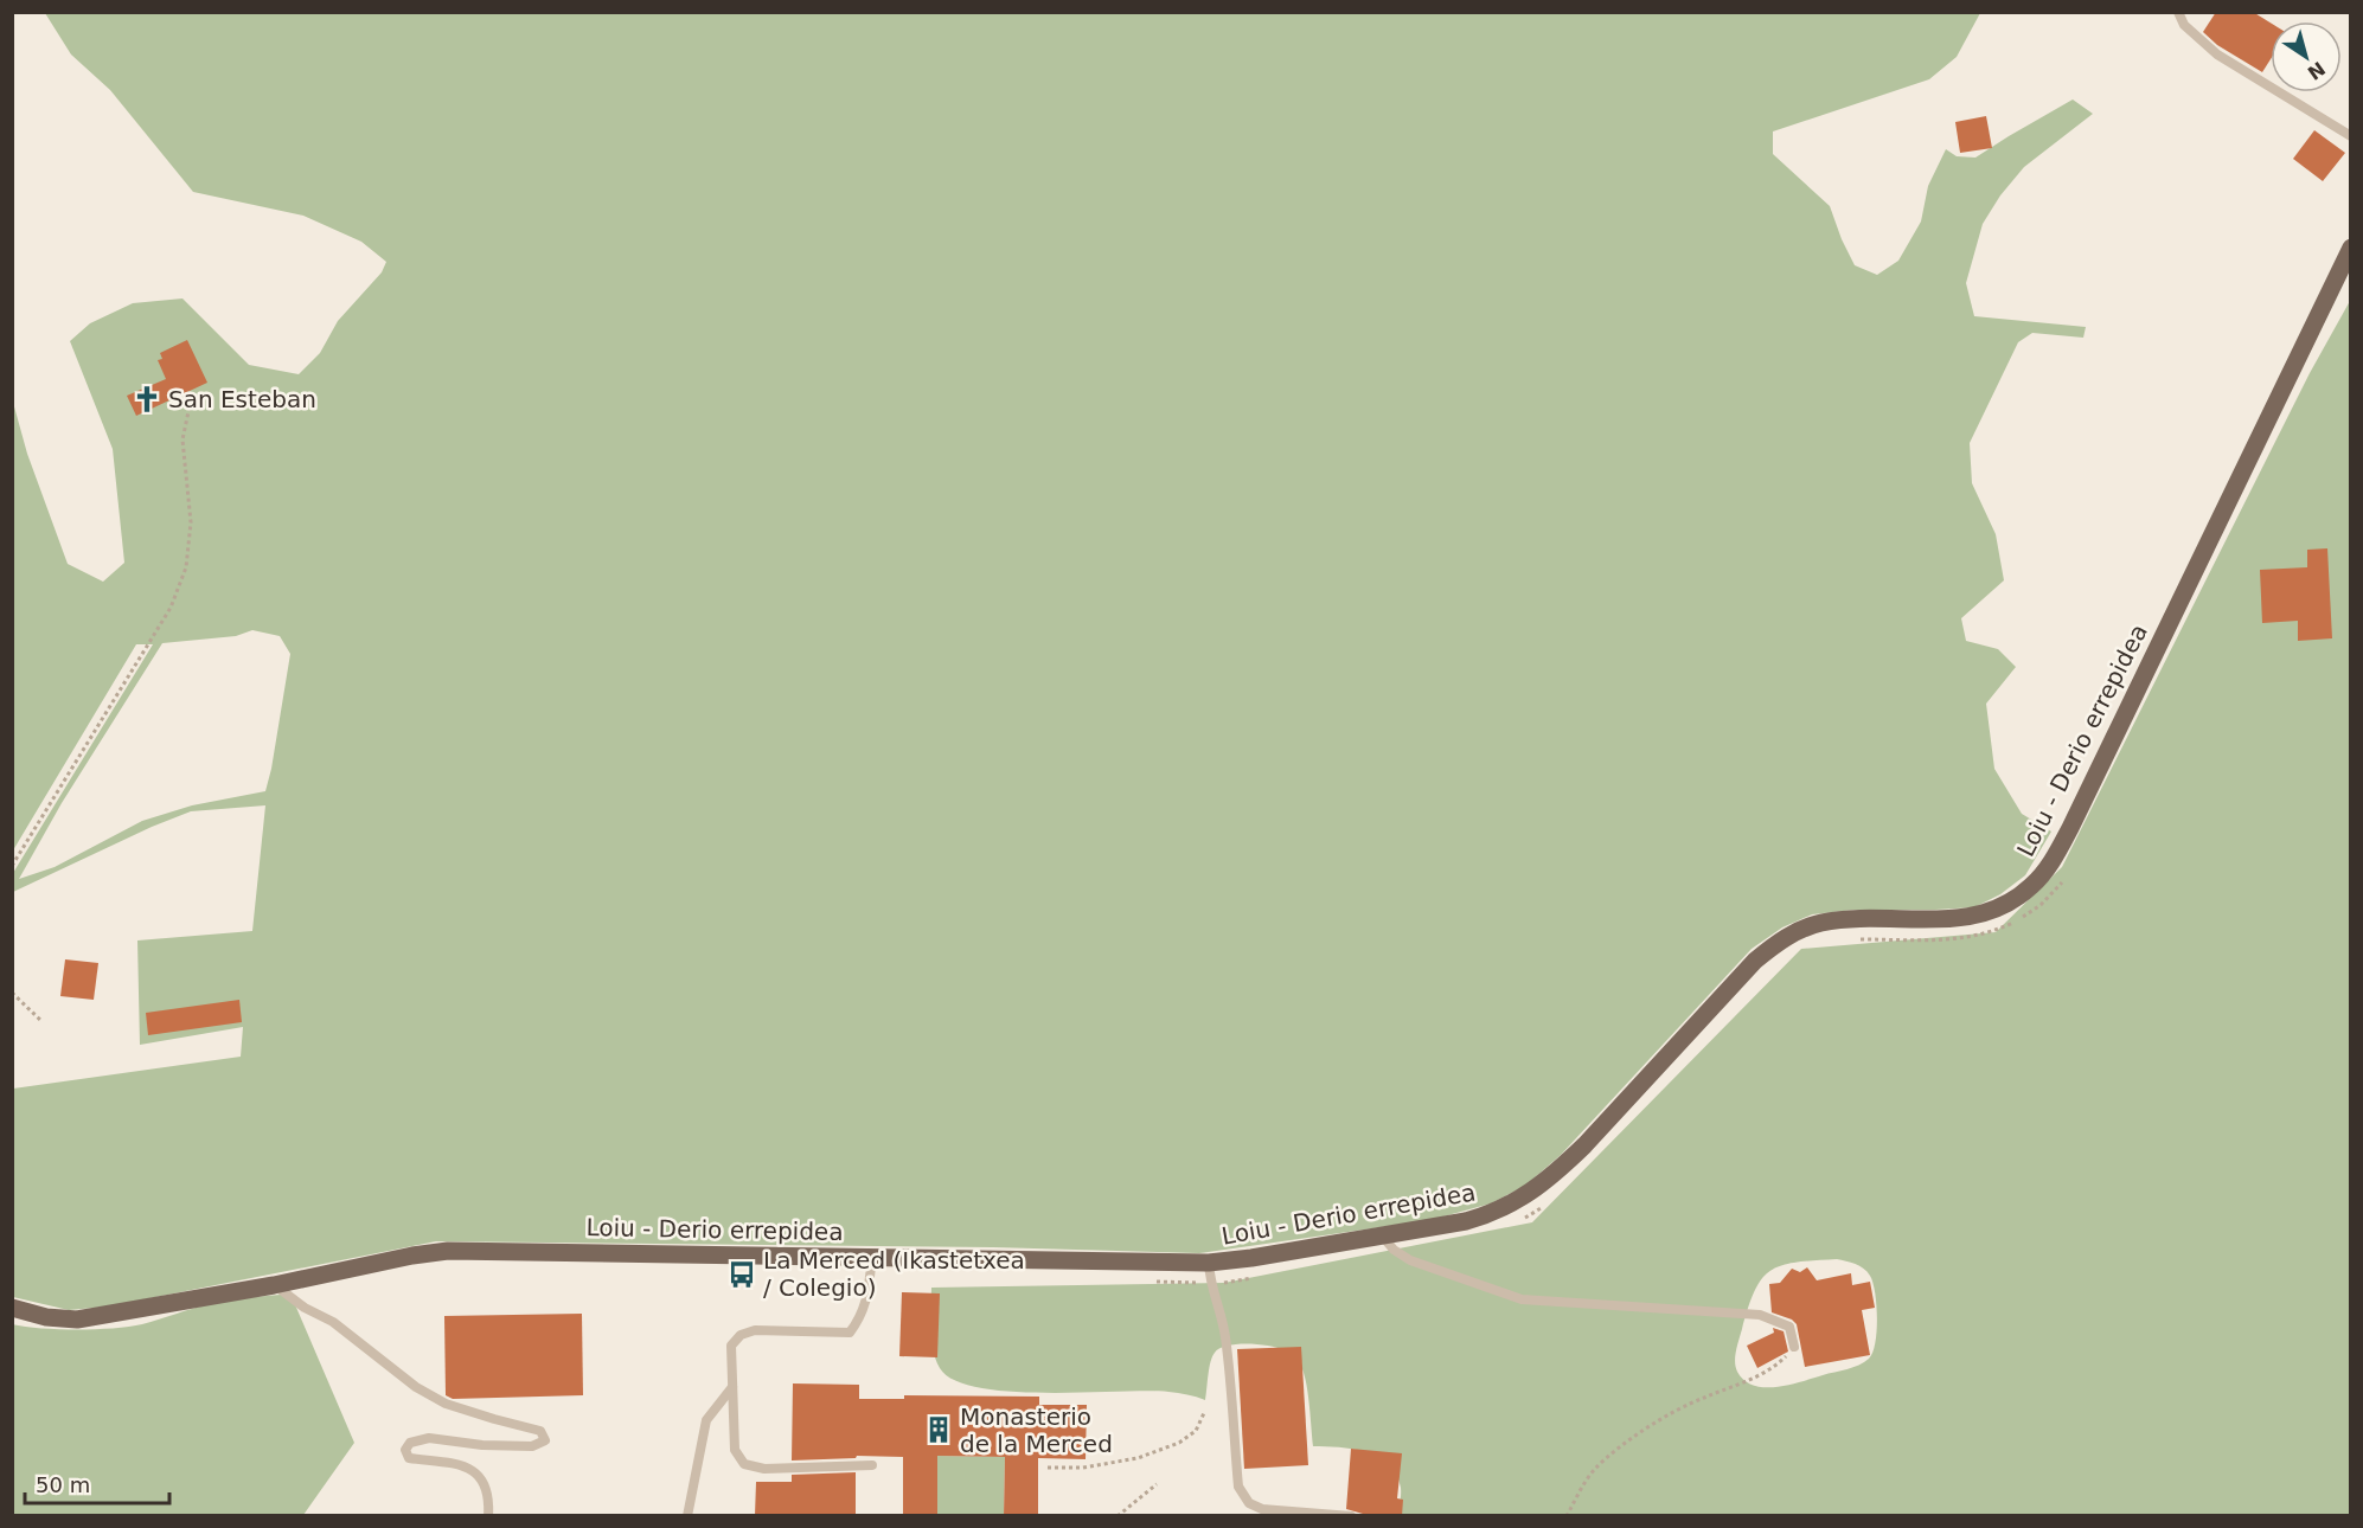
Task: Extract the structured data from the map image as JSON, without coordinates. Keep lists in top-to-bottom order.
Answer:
{
  "streets": {
    "main road": ["Loiu - Derio errepidea"]
  },
  "places": {
    "church": ["San Esteban"],
    "bus stop": ["La Merced (Ikastetxea / Colegio)"],
    "building": ["Monasterio de la Merced"]
  },
  "scale_bar": "50 m",
  "north": "bottom right"
}
